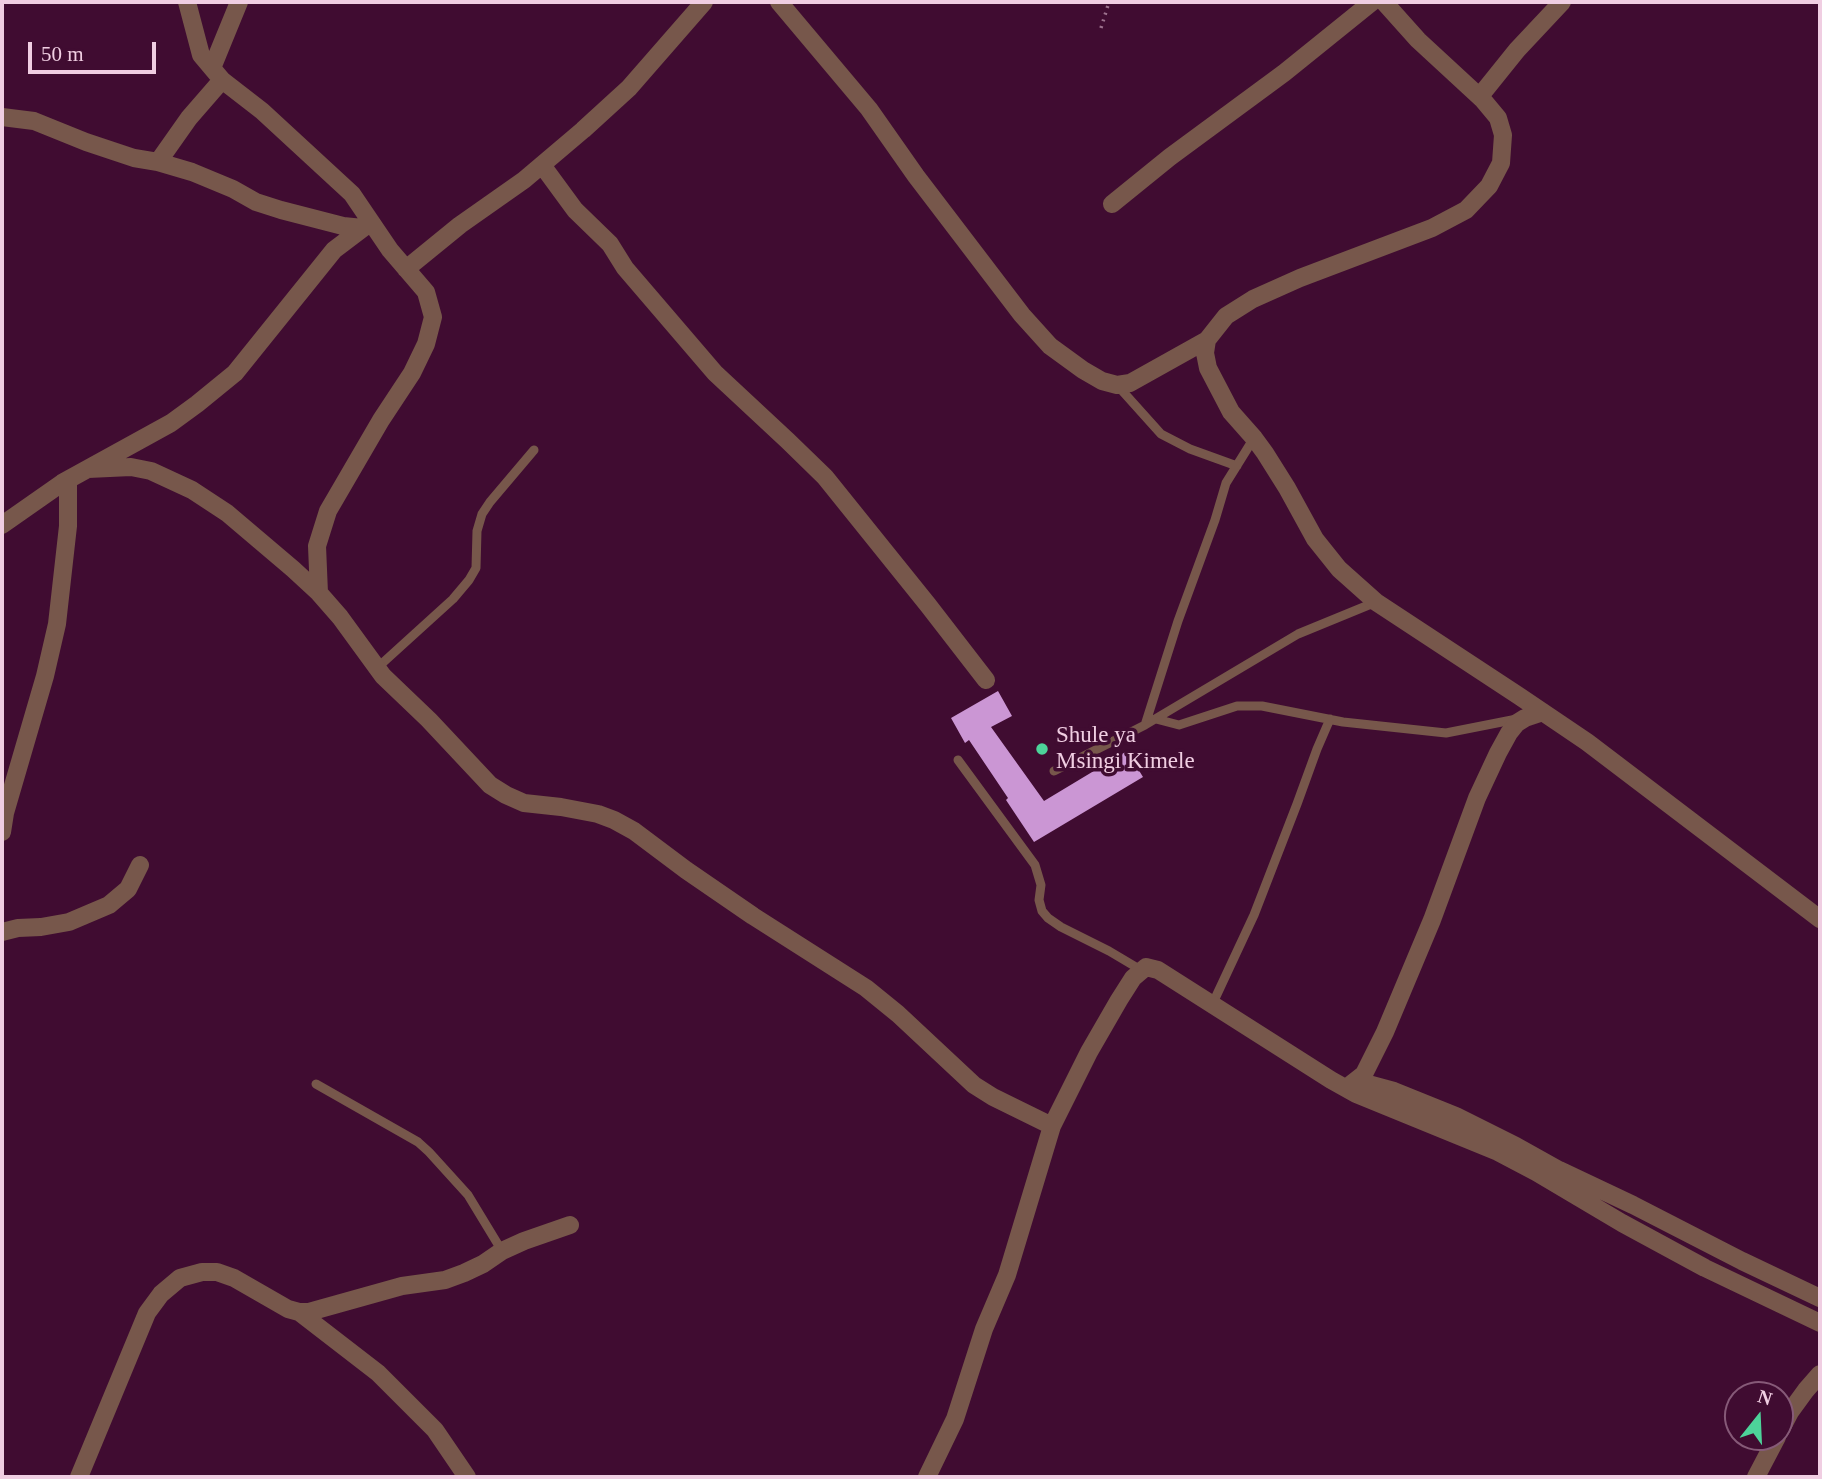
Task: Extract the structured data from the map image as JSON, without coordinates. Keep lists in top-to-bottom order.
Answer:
{
  "places": ["Shule ya Msingi Kimele"],
  "scale_bar": "50 m",
  "north": "top"
}
